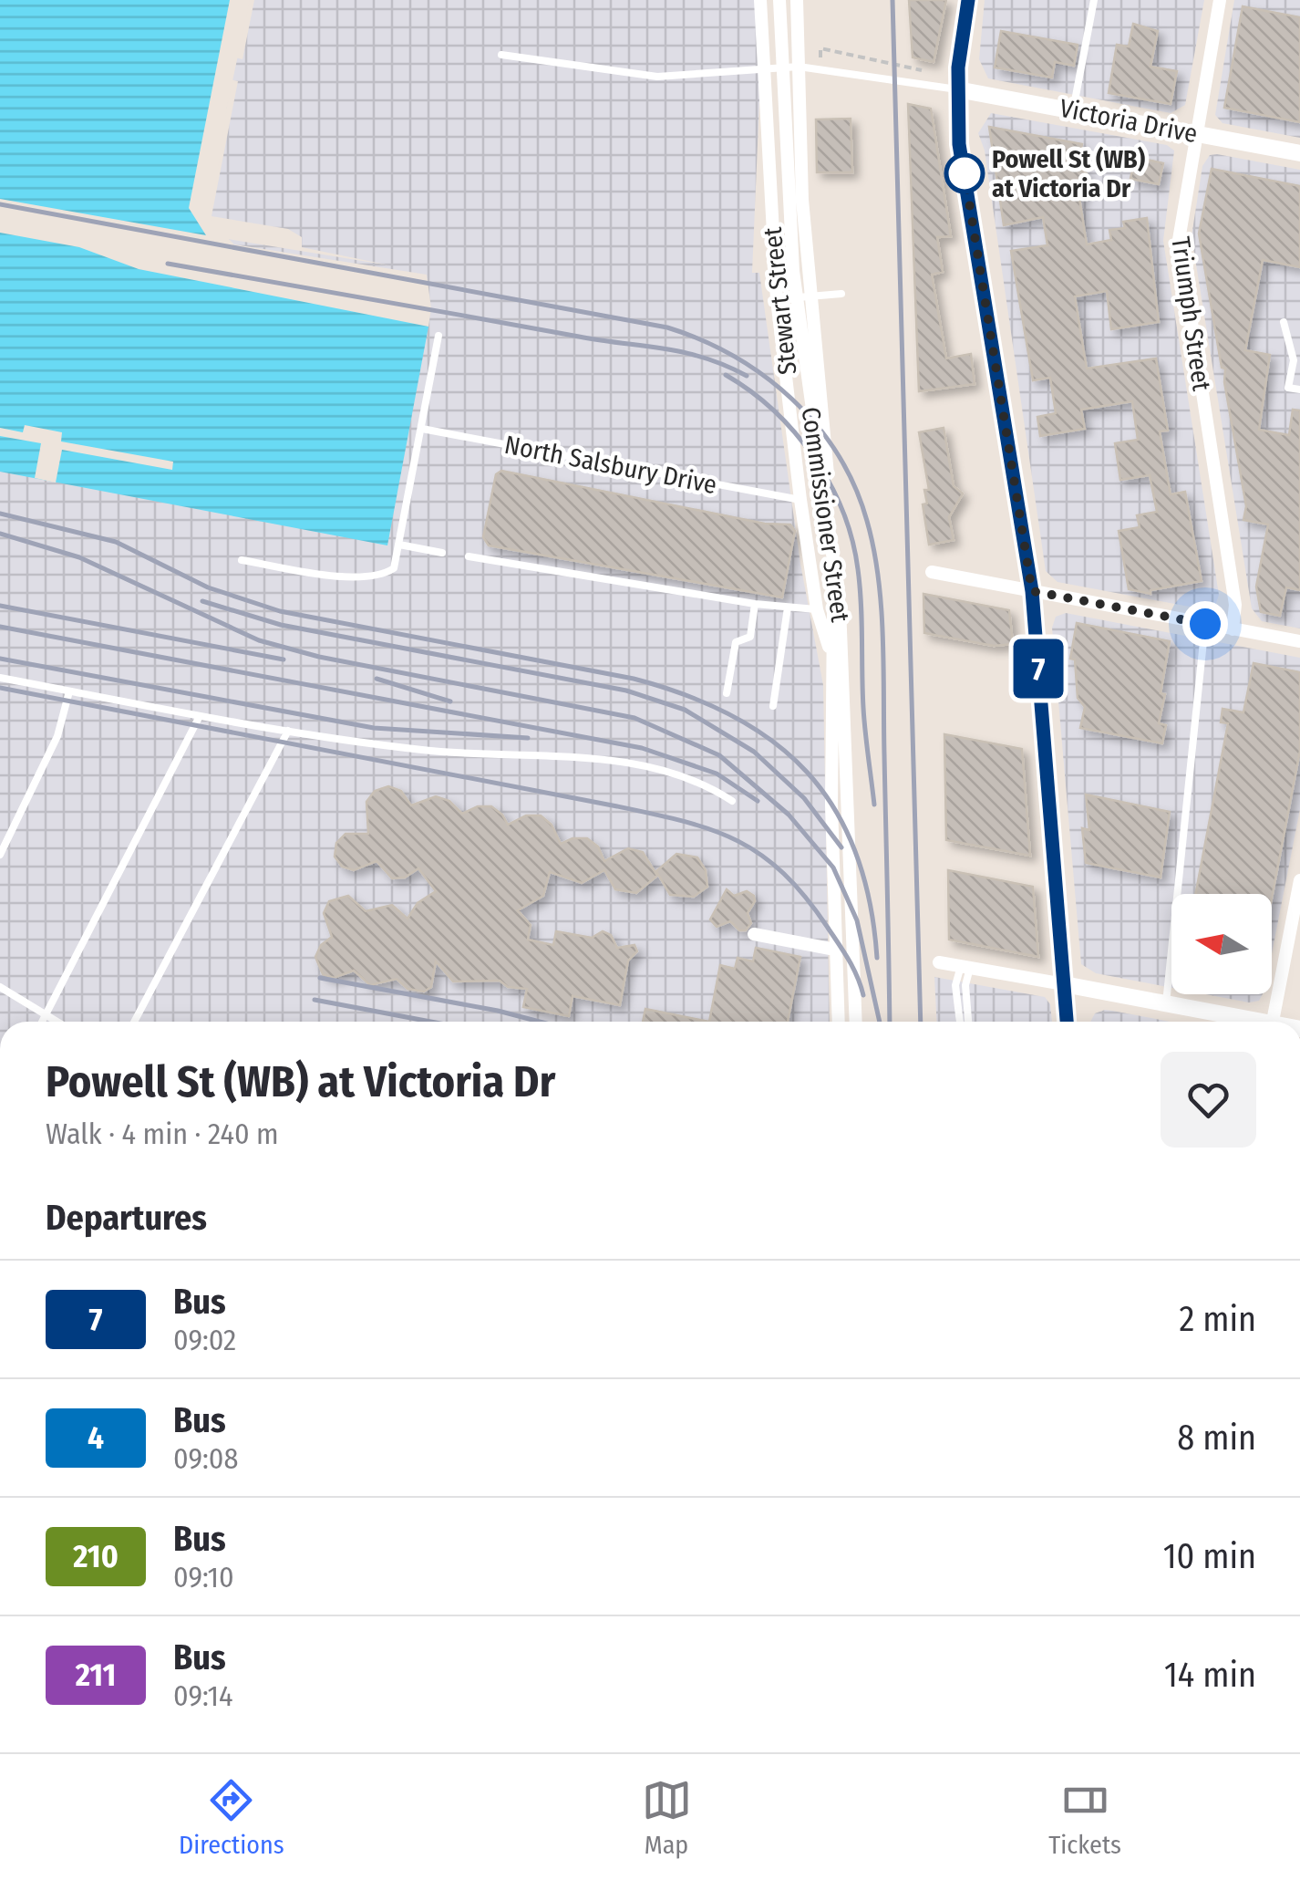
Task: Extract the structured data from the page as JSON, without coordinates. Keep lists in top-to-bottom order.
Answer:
{
  "streets": {
    "street": [
      "Victoria Drive",
      "Stewart Street",
      "Triumph Street",
      "Commissioner Street"
    ],
    "lane": ["North Salsbury Drive"]
  },
  "crossings": [
    ["Victoria Drive", "Triumph Street"],
    ["Stewart Street", "North Salsbury Drive"]
  ],
  "places": ["Powell St (WB) at Victoria Dr"],
  "lines": ["bus line 7"],
  "north": "left",
  "page": {
    "on_map": "7",
    "heading": [
      ["Powell St (WB) at Victoria Dr", "Walk · 4 min · 240 m"],
      "Departures"
    ],
    "list": [
      {
        "mark": "7",
        "name": "Bus",
        "note": "09:02",
        "value": "2 min"
      },
      {
        "mark": "4",
        "name": "Bus",
        "note": "09:08",
        "value": "8 min"
      },
      {
        "mark": "210",
        "name": "Bus",
        "note": "09:10",
        "value": "10 min"
      },
      {
        "mark": "211",
        "name": "Bus",
        "note": "09:14",
        "value": "14 min"
      }
    ],
    "tabs": ["Directions", "Map", "Tickets"]
  }
}
